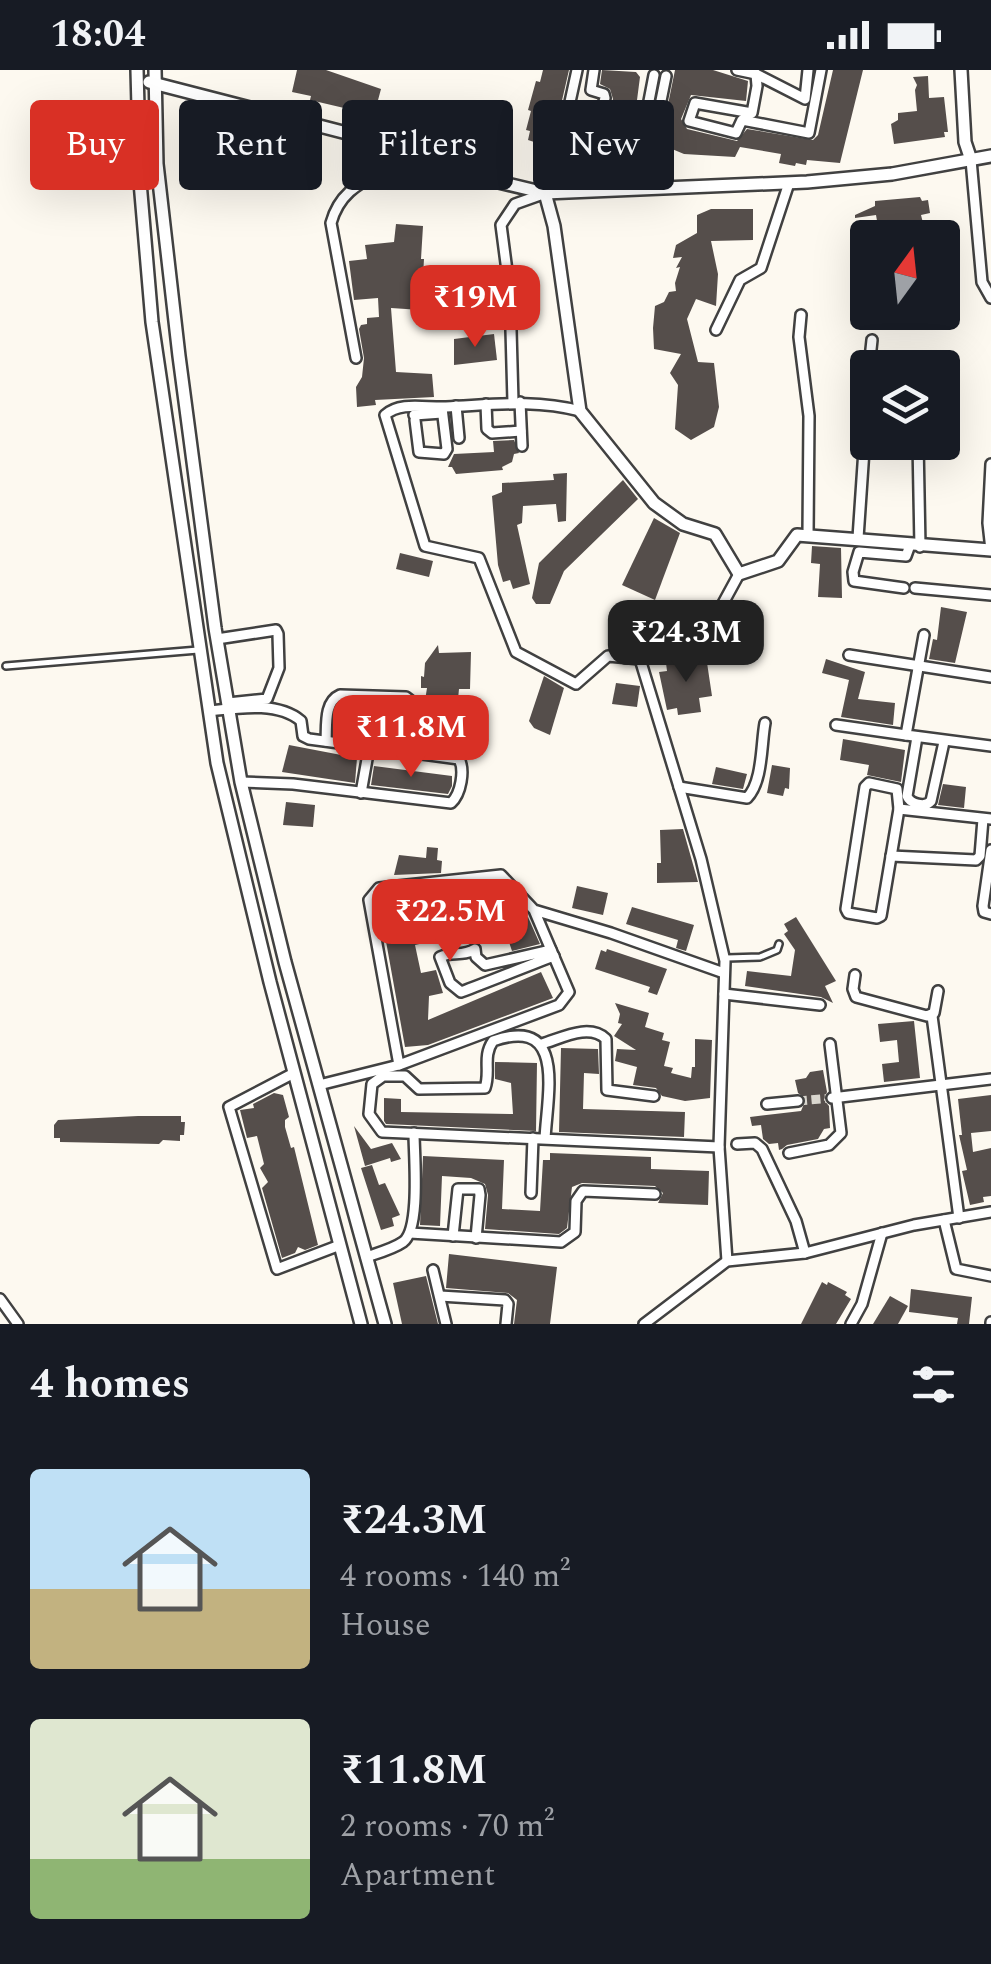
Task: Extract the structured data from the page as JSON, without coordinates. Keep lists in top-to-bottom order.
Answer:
{
  "north": "top",
  "page": {
    "status": "18:04",
    "chip": [
      "Buy",
      "Rent",
      "Filters",
      "New"
    ],
    "price": [
      "₹19M",
      "₹24.3M",
      "₹11.8M",
      "₹22.5M"
    ],
    "heading": "4 homes",
    "list": [
      {
        "name": "₹24.3M",
        "note": "4 rooms · 140 m² · House"
      },
      {
        "name": "₹11.8M",
        "note": "2 rooms · 70 m² · Apartment"
      }
    ]
  }
}
